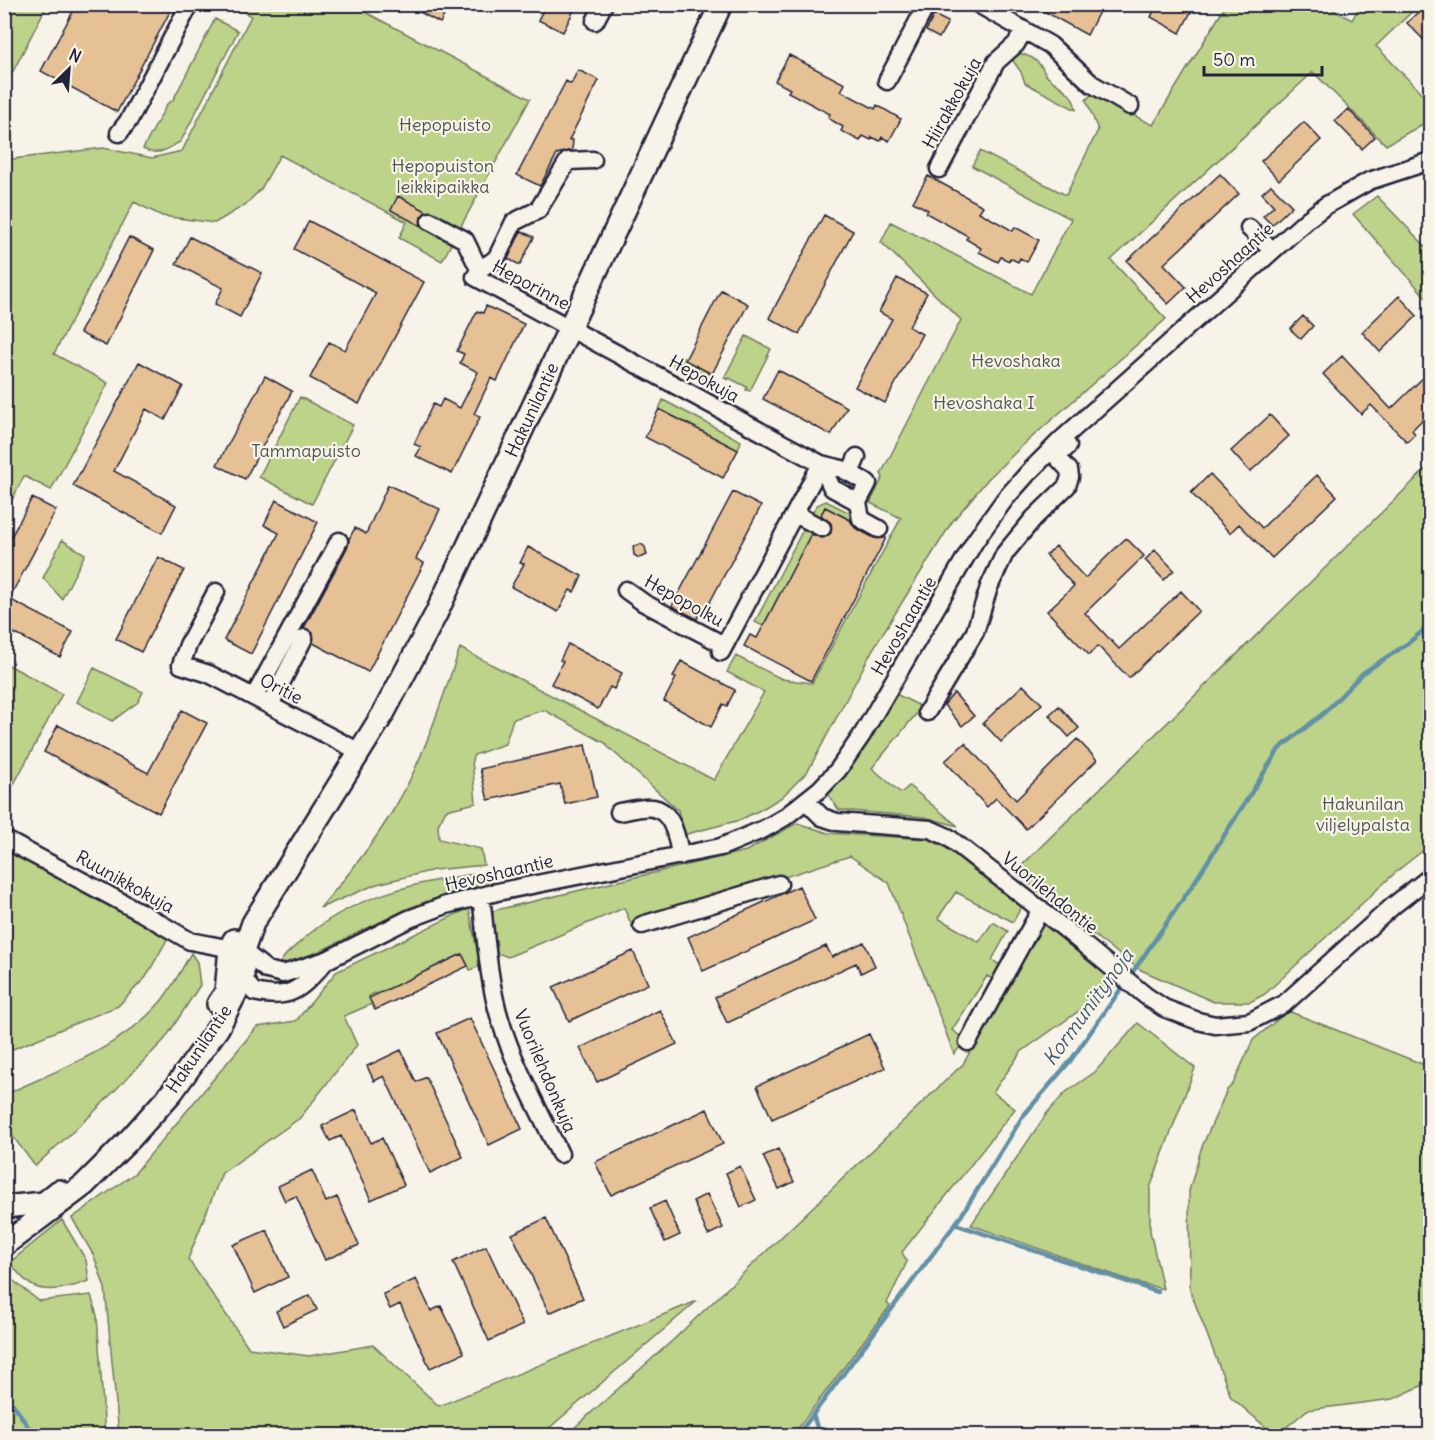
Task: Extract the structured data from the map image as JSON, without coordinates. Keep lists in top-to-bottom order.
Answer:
{
  "streets": {
    "main road": ["Hakunilantie"],
    "street": [
      "Hiirakkokuja",
      "Hevoshaantie",
      "Heporinne",
      "Hepokuja",
      "Hepopolku",
      "Oritie",
      "Ruunikkokuja",
      "Vuorilehdontie",
      "Vuorilehdonkuja"
    ]
  },
  "crossings": [
    ["Hevoshaantie", "Hakunilantie"],
    ["Hevoshaantie", "Ruunikkokuja"],
    ["Hevoshaantie", "Vuorilehdontie"],
    ["Hevoshaantie", "Vuorilehdonkuja"],
    ["Heporinne", "Hepokuja"],
    ["Heporinne", "Hakunilantie"],
    ["Hepokuja", "Hakunilantie"],
    ["Hakunilantie", "Oritie"],
    ["Hakunilantie", "Ruunikkokuja"]
  ],
  "water": ["Kormuniitynoja"],
  "parks": [
    "Hepopuisto",
    "Hepopuiston leikkipaikka",
    "Hevoshaka",
    "Hevoshaka I",
    "Tammapuisto",
    "Hakunilan viljelypalsta"
  ],
  "scale_bar": "50 m",
  "north": "top right"
}
